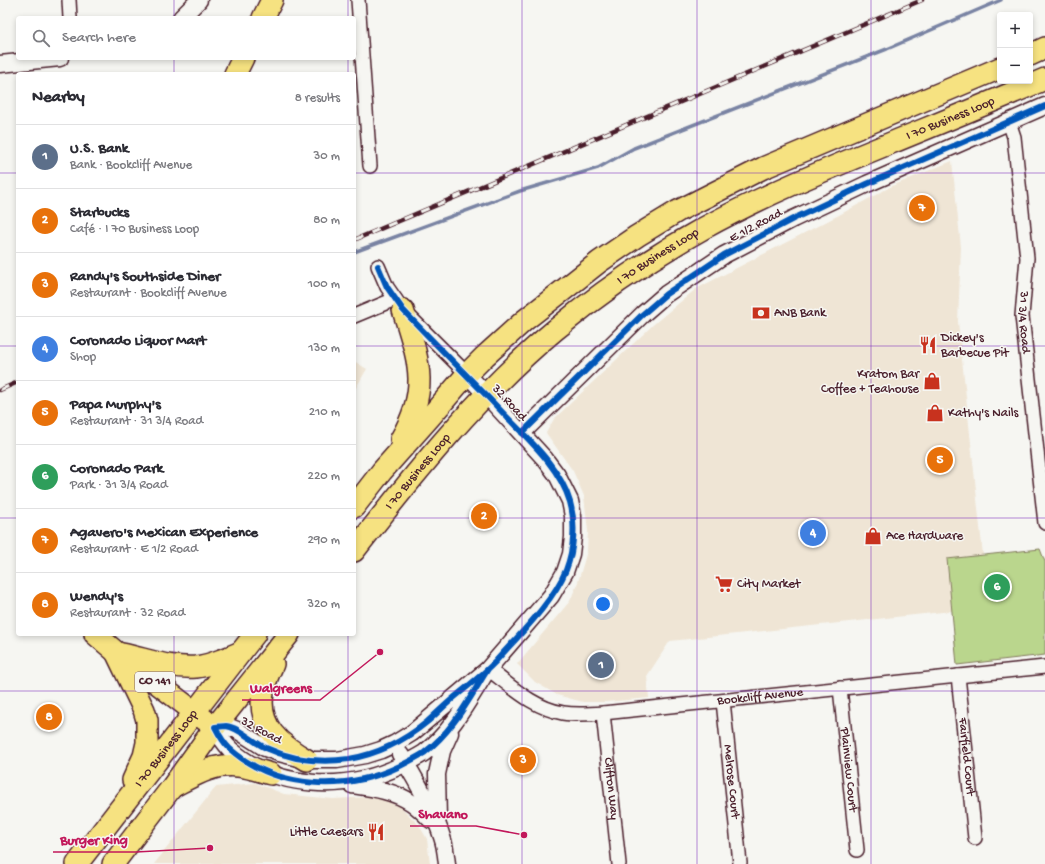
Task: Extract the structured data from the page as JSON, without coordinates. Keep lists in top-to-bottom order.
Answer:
{
  "streets": {
    "main road": ["I 70 Business Loop", "32 Road", "CO 141"],
    "street": [
      "E 1/2 Road",
      "31 3/4 Road",
      "Bookcliff Avenue",
      "Fairfield Court",
      "Plainview Court",
      "Melrose Court",
      "Clifton Way"
    ]
  },
  "crossings": [
    ["I 70 Business Loop", "32 Road"],
    ["E 1/2 Road", "31 3/4 Road"],
    ["E 1/2 Road", "32 Road"],
    ["32 Road", "Bookcliff Avenue"],
    ["Bookcliff Avenue", "Fairfield Court"],
    ["Bookcliff Avenue", "Plainview Court"],
    ["Bookcliff Avenue", "Melrose Court"],
    ["Bookcliff Avenue", "Clifton Way"]
  ],
  "places": {
    "bank": ["ANB Bank"],
    "restaurant": ["Dickey's Barbecue Pit", "Little Caesars"],
    "shop": ["Kratom Bar Coffee + Teahouse", "Kathy's Nails", "Ace Hardware"],
    "supermarket": ["City Market"],
    "other": ["Walgreens", "Shavano", "Burger King"]
  },
  "page": {
    "map_buttons": ["+", "−"],
    "search": "Search here",
    "heading": ["Nearby", "8 results"],
    "list": [
      {
        "mark": "1",
        "name": "U.S. Bank",
        "note": "Bank · Bookcliff Avenue",
        "value": "30 m"
      },
      {
        "mark": "2",
        "name": "Starbucks",
        "note": "Café · I 70 Business Loop",
        "value": "80 m"
      },
      {
        "mark": "3",
        "name": "Randy's Southside Diner",
        "note": "Restaurant · Bookcliff Avenue",
        "value": "100 m"
      },
      {
        "mark": "4",
        "name": "Coronado Liquor Mart",
        "note": "Shop",
        "value": "130 m"
      },
      {
        "mark": "5",
        "name": "Papa Murphy's",
        "note": "Restaurant · 31 3/4 Road",
        "value": "210 m"
      },
      {
        "mark": "6",
        "name": "Coronado Park",
        "note": "Park · 31 3/4 Road",
        "value": "220 m"
      },
      {
        "mark": "7",
        "name": "Agavero's Mexican Experience",
        "note": "Restaurant · E 1/2 Road",
        "value": "290 m"
      },
      {
        "mark": "8",
        "name": "Wendy's",
        "note": "Restaurant · 32 Road",
        "value": "320 m"
      }
    ],
    "pins": [
      "7",
      "5",
      "2",
      "4",
      "6",
      "1",
      "8",
      "3"
    ]
  }
}
